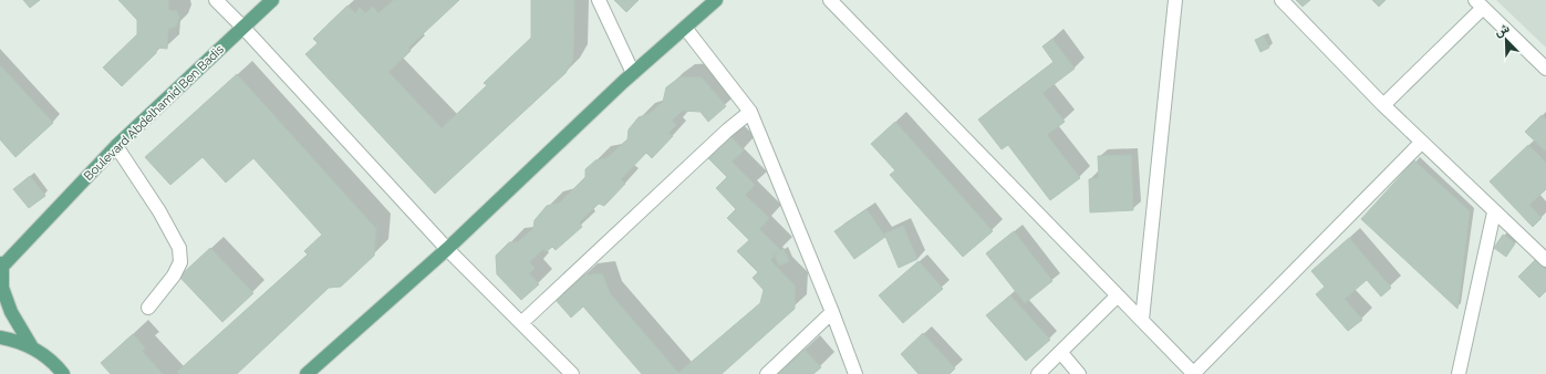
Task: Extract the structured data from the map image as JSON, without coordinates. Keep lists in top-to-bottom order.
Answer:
{
  "streets": {
    "main road": ["Boulevard Abdelhamid Ben Badis"]
  },
  "north": "top left"
}
